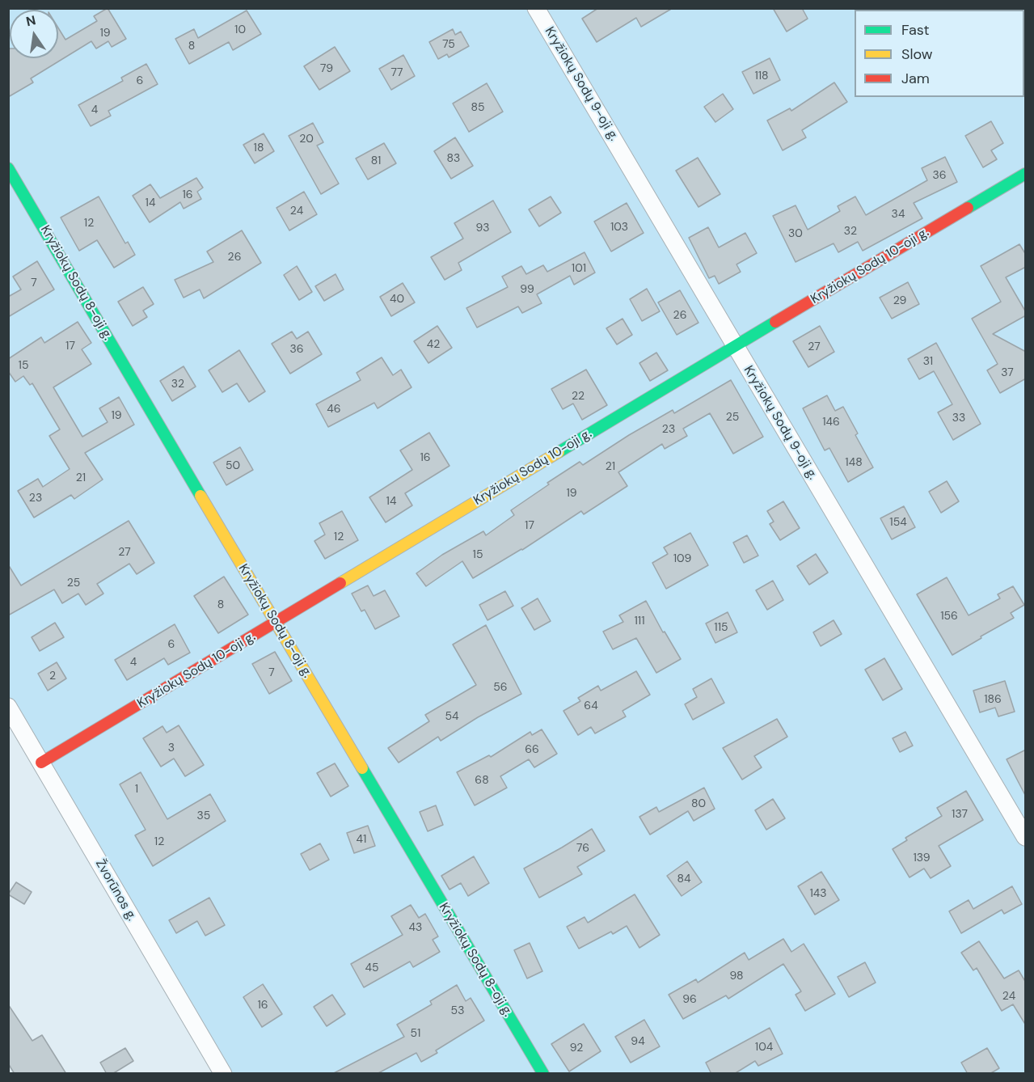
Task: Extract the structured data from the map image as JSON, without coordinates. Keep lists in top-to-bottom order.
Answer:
{
  "streets": {
    "street": [
      "Kryžiokų Sodų 9-oji g.",
      "Kryžiokų Sodų 10-oji g.",
      "Kryžiokų Sodų 8-oji g.",
      "Žvorūnos g."
    ]
  },
  "crossings": [
    ["Kryžiokų Sodų 9-oji g.", "Kryžiokų Sodų 10-oji g."],
    ["Kryžiokų Sodų 10-oji g.", "Kryžiokų Sodų 8-oji g."],
    ["Kryžiokų Sodų 10-oji g.", "Žvorūnos g."]
  ],
  "house_numbers": [
    "10",
    "19",
    "75",
    "8",
    "79",
    "77",
    "118",
    "6",
    "85",
    "4",
    "20",
    "18",
    "83",
    "81",
    "36",
    "16",
    "14",
    "24",
    "34",
    "12",
    "103",
    "93",
    "32",
    "30",
    "26",
    "101",
    "7",
    "99",
    "40",
    "29",
    "26",
    "42",
    "17",
    "27",
    "36",
    "31",
    "15",
    "37",
    "32",
    "22",
    "46",
    "19",
    "25",
    "33",
    "146",
    "23",
    "16",
    "148",
    "50",
    "21",
    "21",
    "19",
    "23",
    "14",
    "154",
    "17",
    "12",
    "27",
    "15",
    "109",
    "25",
    "8",
    "156",
    "111",
    "115",
    "6",
    "4",
    "7",
    "2",
    "56",
    "186",
    "64",
    "54",
    "3",
    "66",
    "68",
    "1",
    "80",
    "137",
    "35",
    "41",
    "12",
    "76",
    "139",
    "84",
    "143",
    "43",
    "45",
    "98",
    "24",
    "96",
    "16",
    "53",
    "51",
    "94",
    "104",
    "92"
  ],
  "legend": ["Fast", "Slow", "Jam"],
  "north": "top"
}
